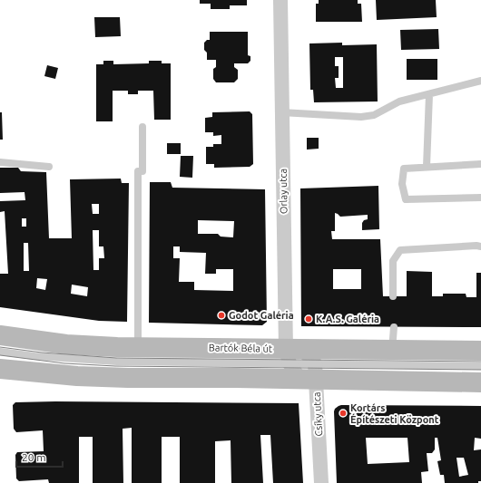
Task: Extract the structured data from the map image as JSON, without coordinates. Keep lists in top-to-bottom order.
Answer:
{
  "streets": {
    "main road": ["Bartók Béla út"],
    "street": ["Orlay utca", "Csíky utca"]
  },
  "crossings": [
    ["Orlay utca", "Bartók Béla út"],
    ["Orlay utca", "Csíky utca"],
    ["Bartók Béla út", "Csíky utca"]
  ],
  "places": ["Godot Galéria", "K.A.S. Galéria", "Kortárs Építészeti Központ"],
  "scale_bar": "20 m"
}
